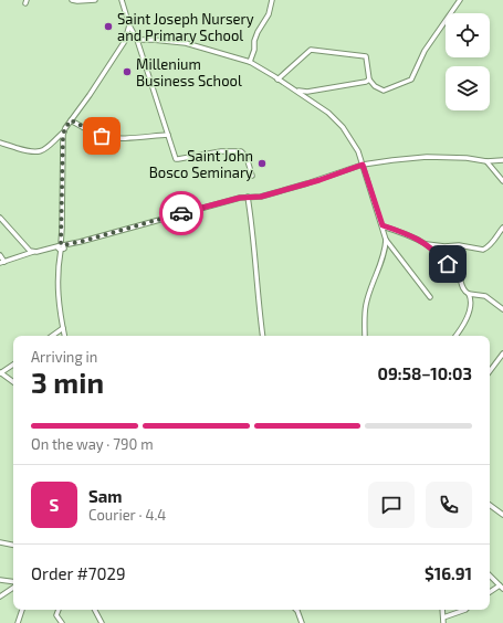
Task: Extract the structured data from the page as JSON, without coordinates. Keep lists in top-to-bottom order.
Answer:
{
  "places": ["Saint Joseph Nursery and Primary School", "Millenium Business School", "Saint John Bosco Seminary"],
  "page": {
    "heading": ["3 min", "Arriving in", "09:58–10:03"],
    "panel": [
      "Sam",
      "Courier · 4.4",
      "Order #7029",
      "$16.91"
    ],
    "bar": "On the way · 790 m",
    "round": "S"
  }
}
